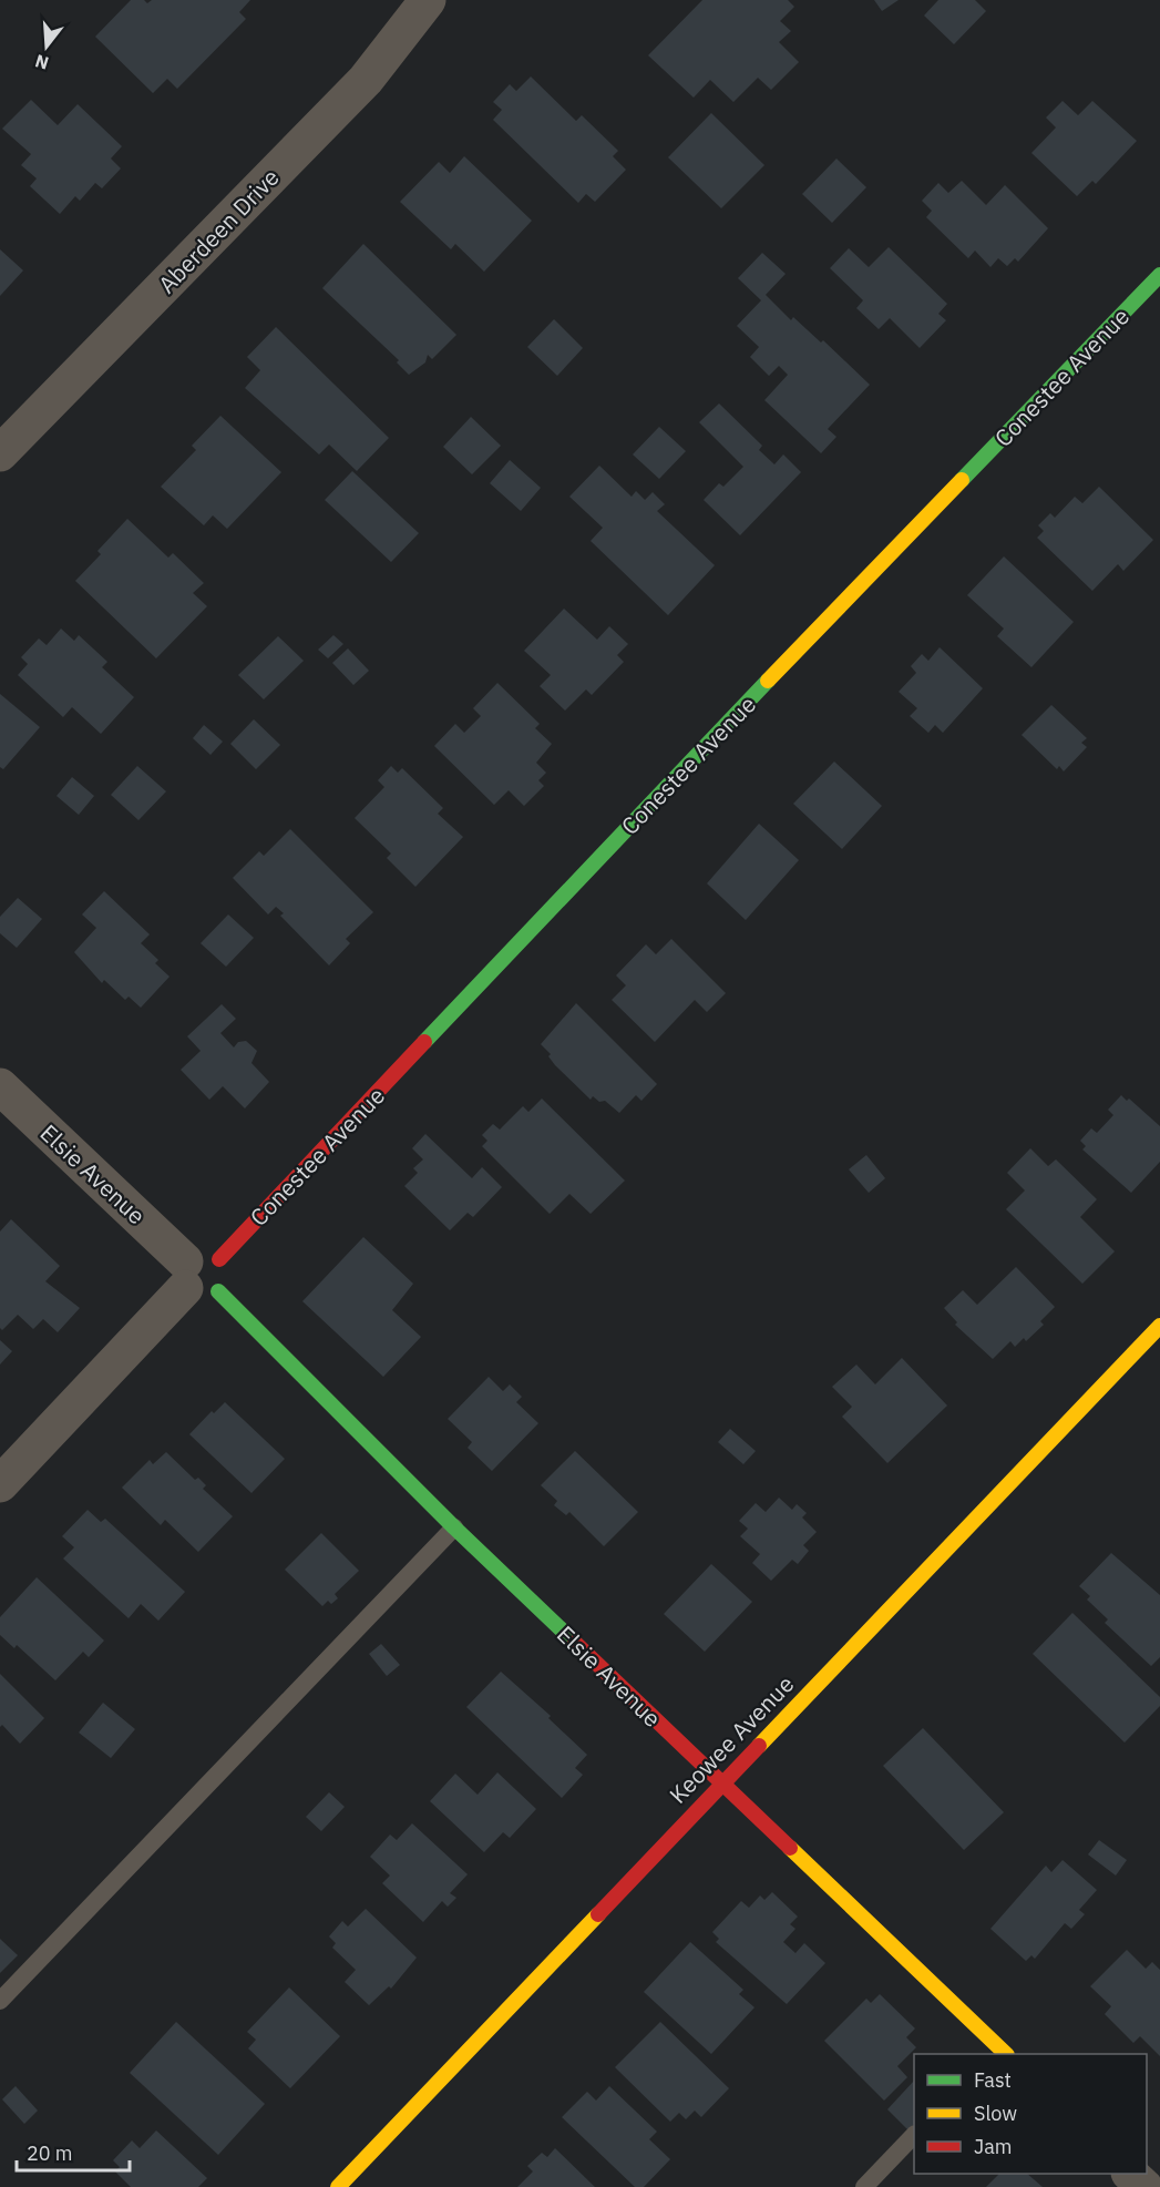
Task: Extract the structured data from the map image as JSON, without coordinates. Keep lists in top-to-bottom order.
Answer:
{
  "streets": {
    "street": [
      "Aberdeen Drive",
      "Conestee Avenue",
      "Elsie Avenue",
      "Keowee Avenue"
    ]
  },
  "crossings": [
    ["Conestee Avenue", "Elsie Avenue"],
    ["Elsie Avenue", "Keowee Avenue"]
  ],
  "legend": ["Fast", "Slow", "Jam"],
  "scale_bar": "20 m",
  "north": "bottom"
}
